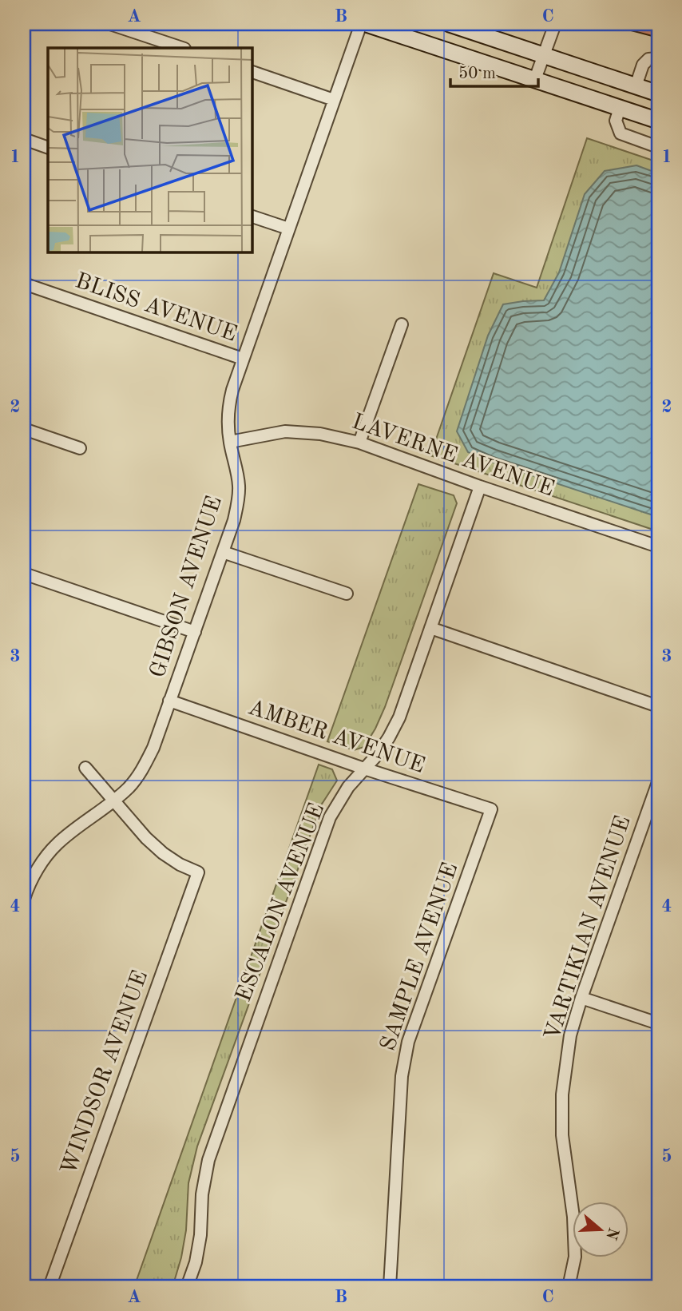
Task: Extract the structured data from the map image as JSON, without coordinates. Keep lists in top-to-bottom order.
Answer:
{
  "streets": {
    "street": [
      "BLISS AVENUE",
      "LAVERNE AVENUE",
      "GIBSON AVENUE",
      "AMBER AVENUE",
      "ESCALON AVENUE",
      "VARTIKIAN AVENUE",
      "SAMPLE AVENUE",
      "WINDSOR AVENUE"
    ]
  },
  "crossings": [
    ["BLISS AVENUE", "GIBSON AVENUE"],
    ["LAVERNE AVENUE", "GIBSON AVENUE"],
    ["LAVERNE AVENUE", "ESCALON AVENUE"],
    ["GIBSON AVENUE", "AMBER AVENUE"],
    ["GIBSON AVENUE", "WINDSOR AVENUE"],
    ["AMBER AVENUE", "ESCALON AVENUE"],
    ["AMBER AVENUE", "SAMPLE AVENUE"]
  ],
  "scale_bar": "50 m",
  "north": "right",
  "grid": {
    "columns": ["A", "B", "C"],
    "rows": [
      "1",
      "2",
      "3",
      "4",
      "5"
    ]
  }
}
